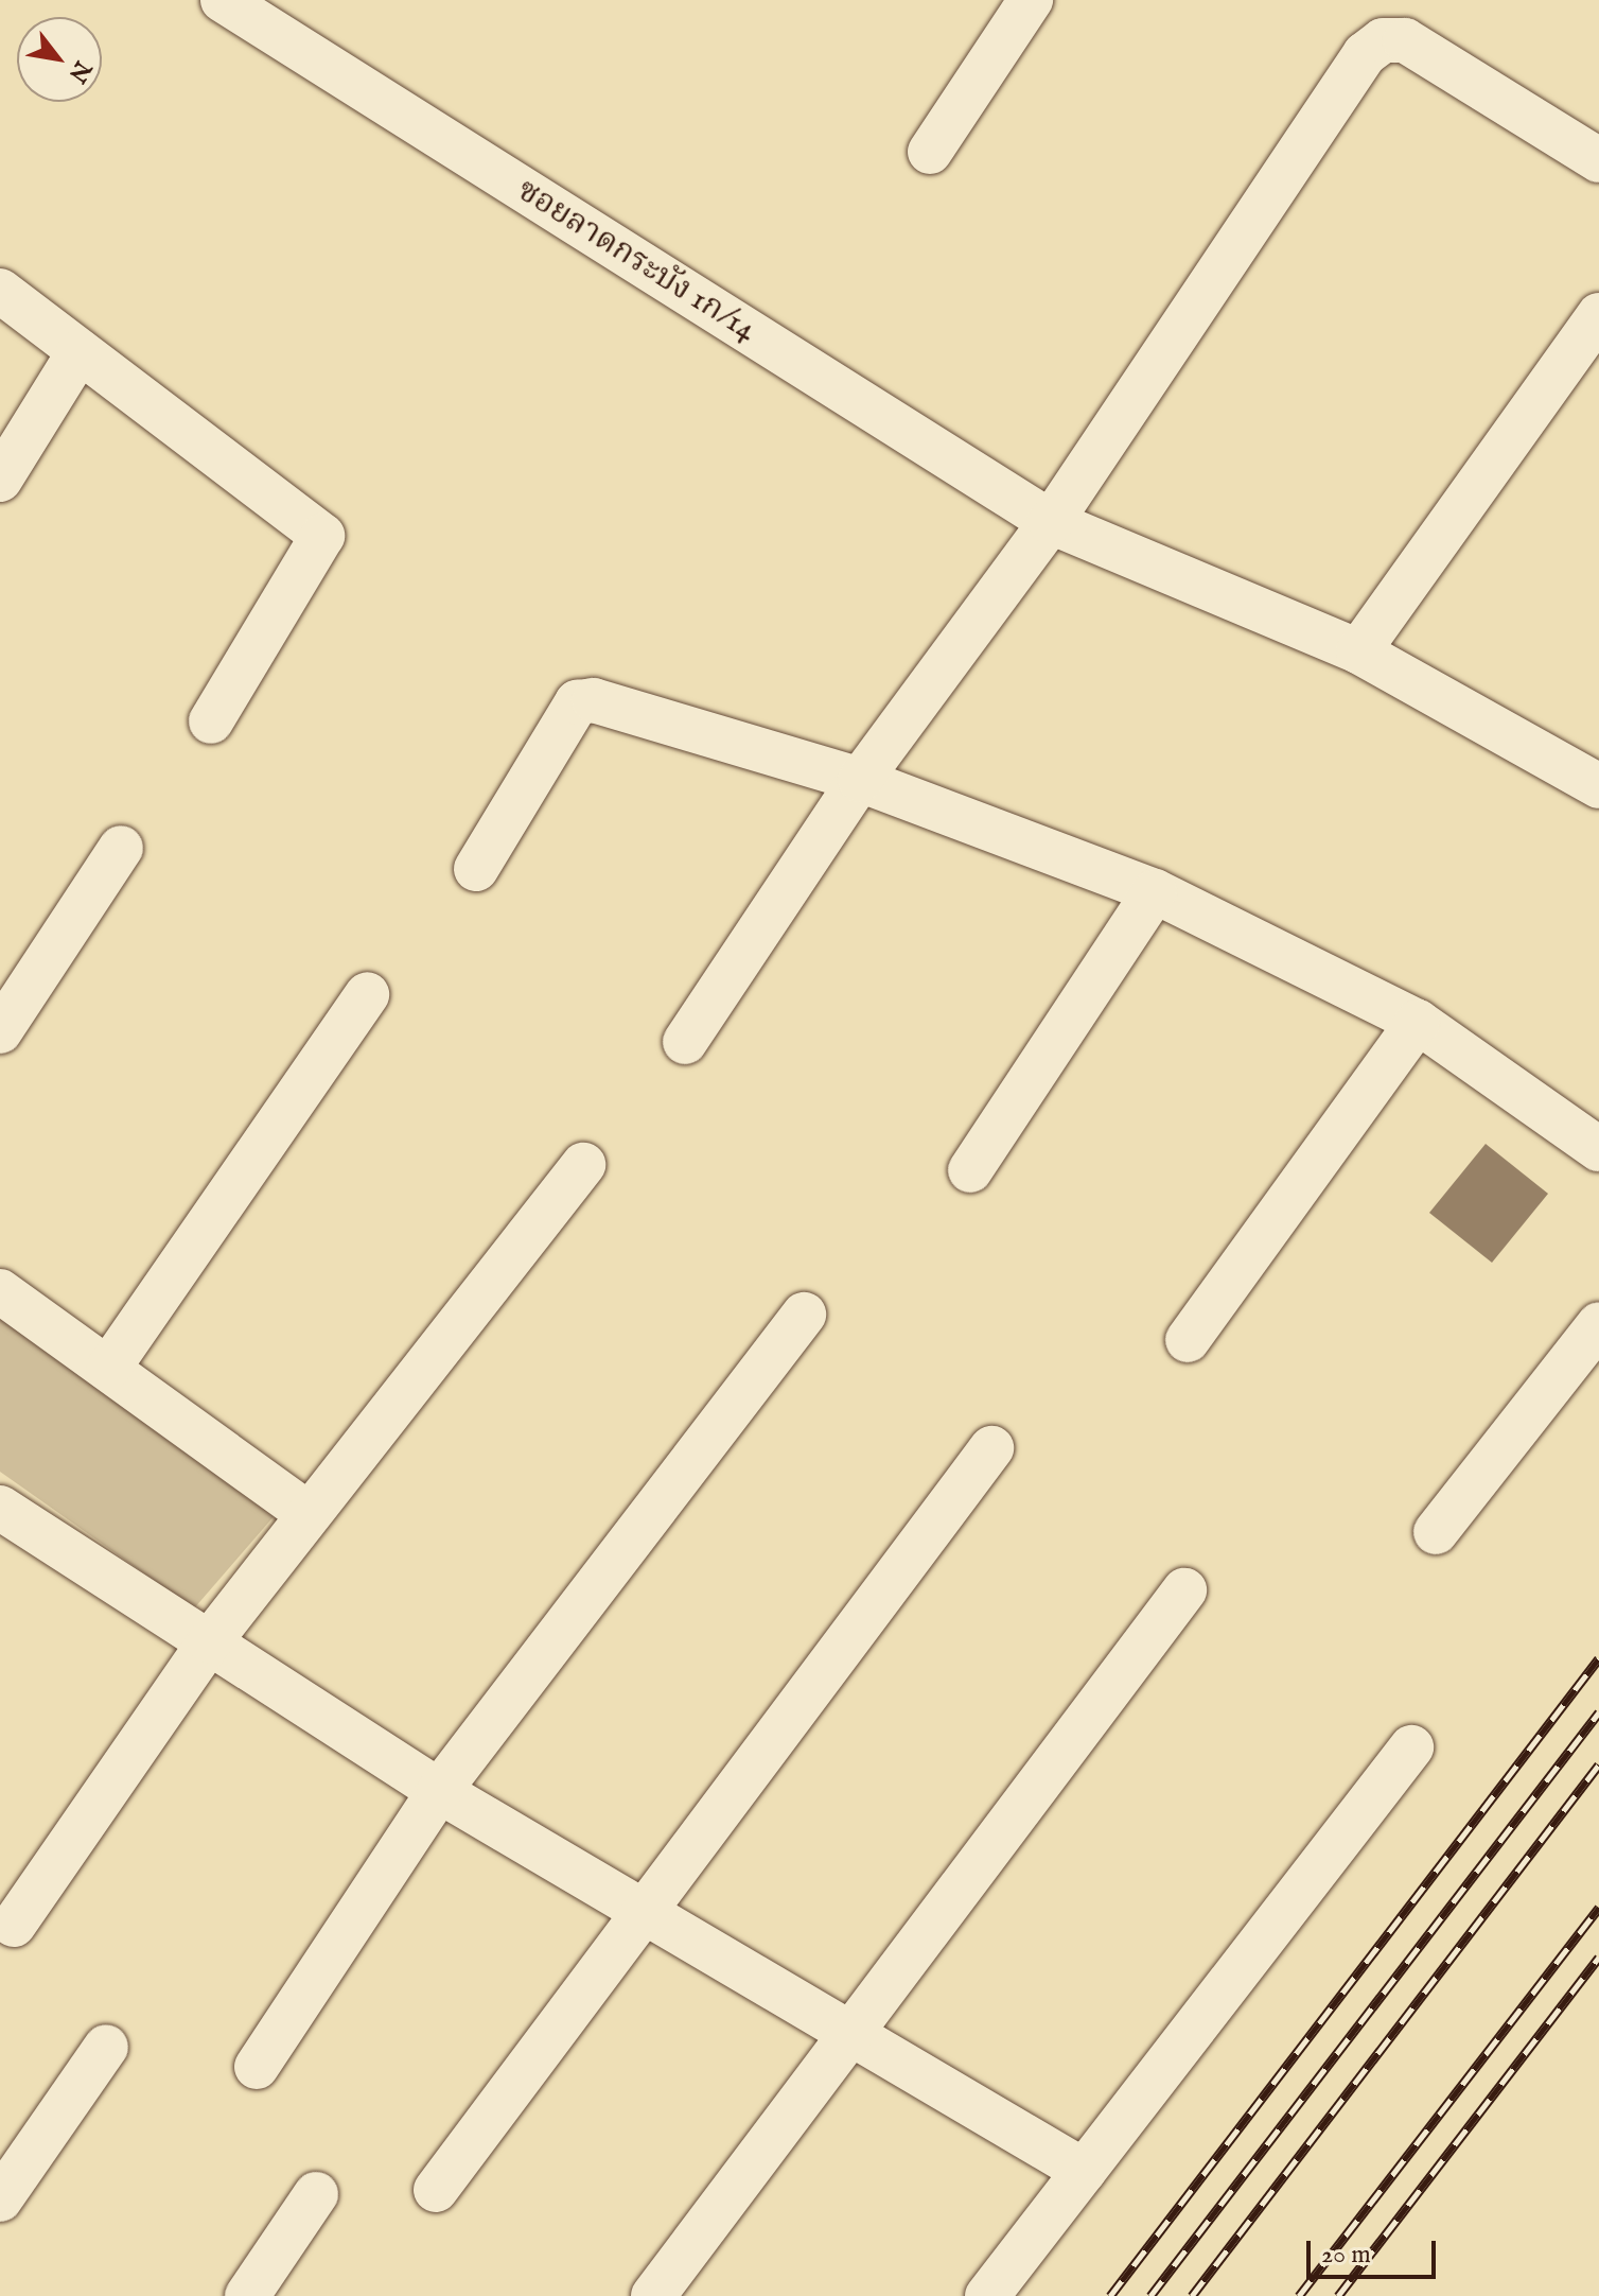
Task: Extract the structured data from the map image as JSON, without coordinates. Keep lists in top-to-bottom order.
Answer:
{
  "streets": {
    "street": ["ซอยลาดกระบัง 1ก/14"]
  },
  "scale_bar": "20 m",
  "north": "bottom right"
}
